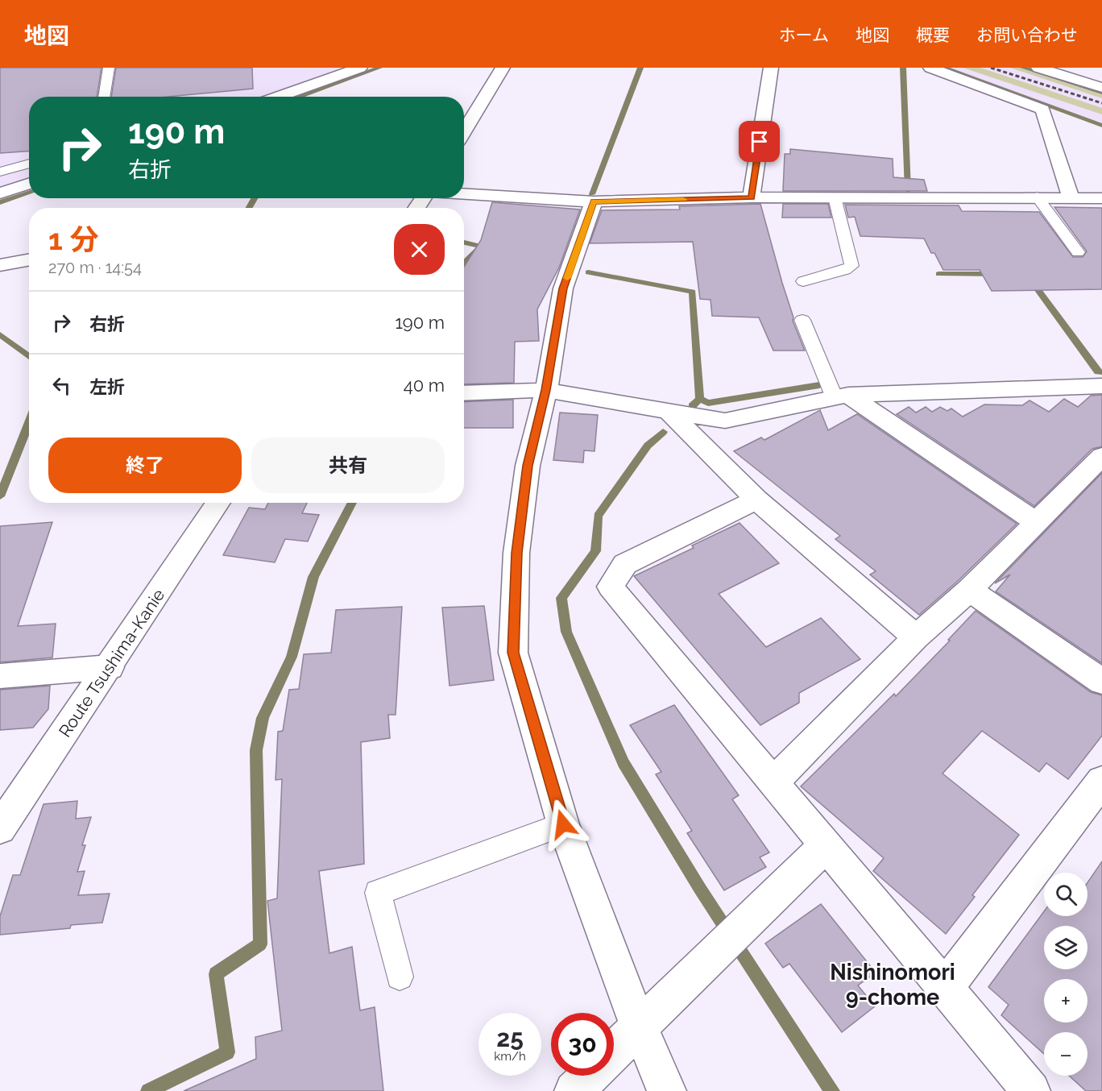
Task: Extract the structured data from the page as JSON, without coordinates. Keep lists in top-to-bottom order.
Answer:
{
  "streets": {
    "street": ["Route Tsushima-Kanie"]
  },
  "districts": ["Nishinomori 9-chome"],
  "page": {
    "header": "地図",
    "nav": [
      "ホーム",
      "地図",
      "概要",
      "お問い合わせ"
    ],
    "turn": ["190 m", "右折"],
    "heading": ["1 分", "270 m · 14:54"],
    "list": [
      {
        "name": "右折",
        "value": "190 m"
      },
      {
        "name": "左折",
        "value": "40 m"
      }
    ],
    "buttons": ["終了", "共有"],
    "map_buttons": ["+", "−"],
    "speed": "25 km/h",
    "limit": "30"
  }
}
